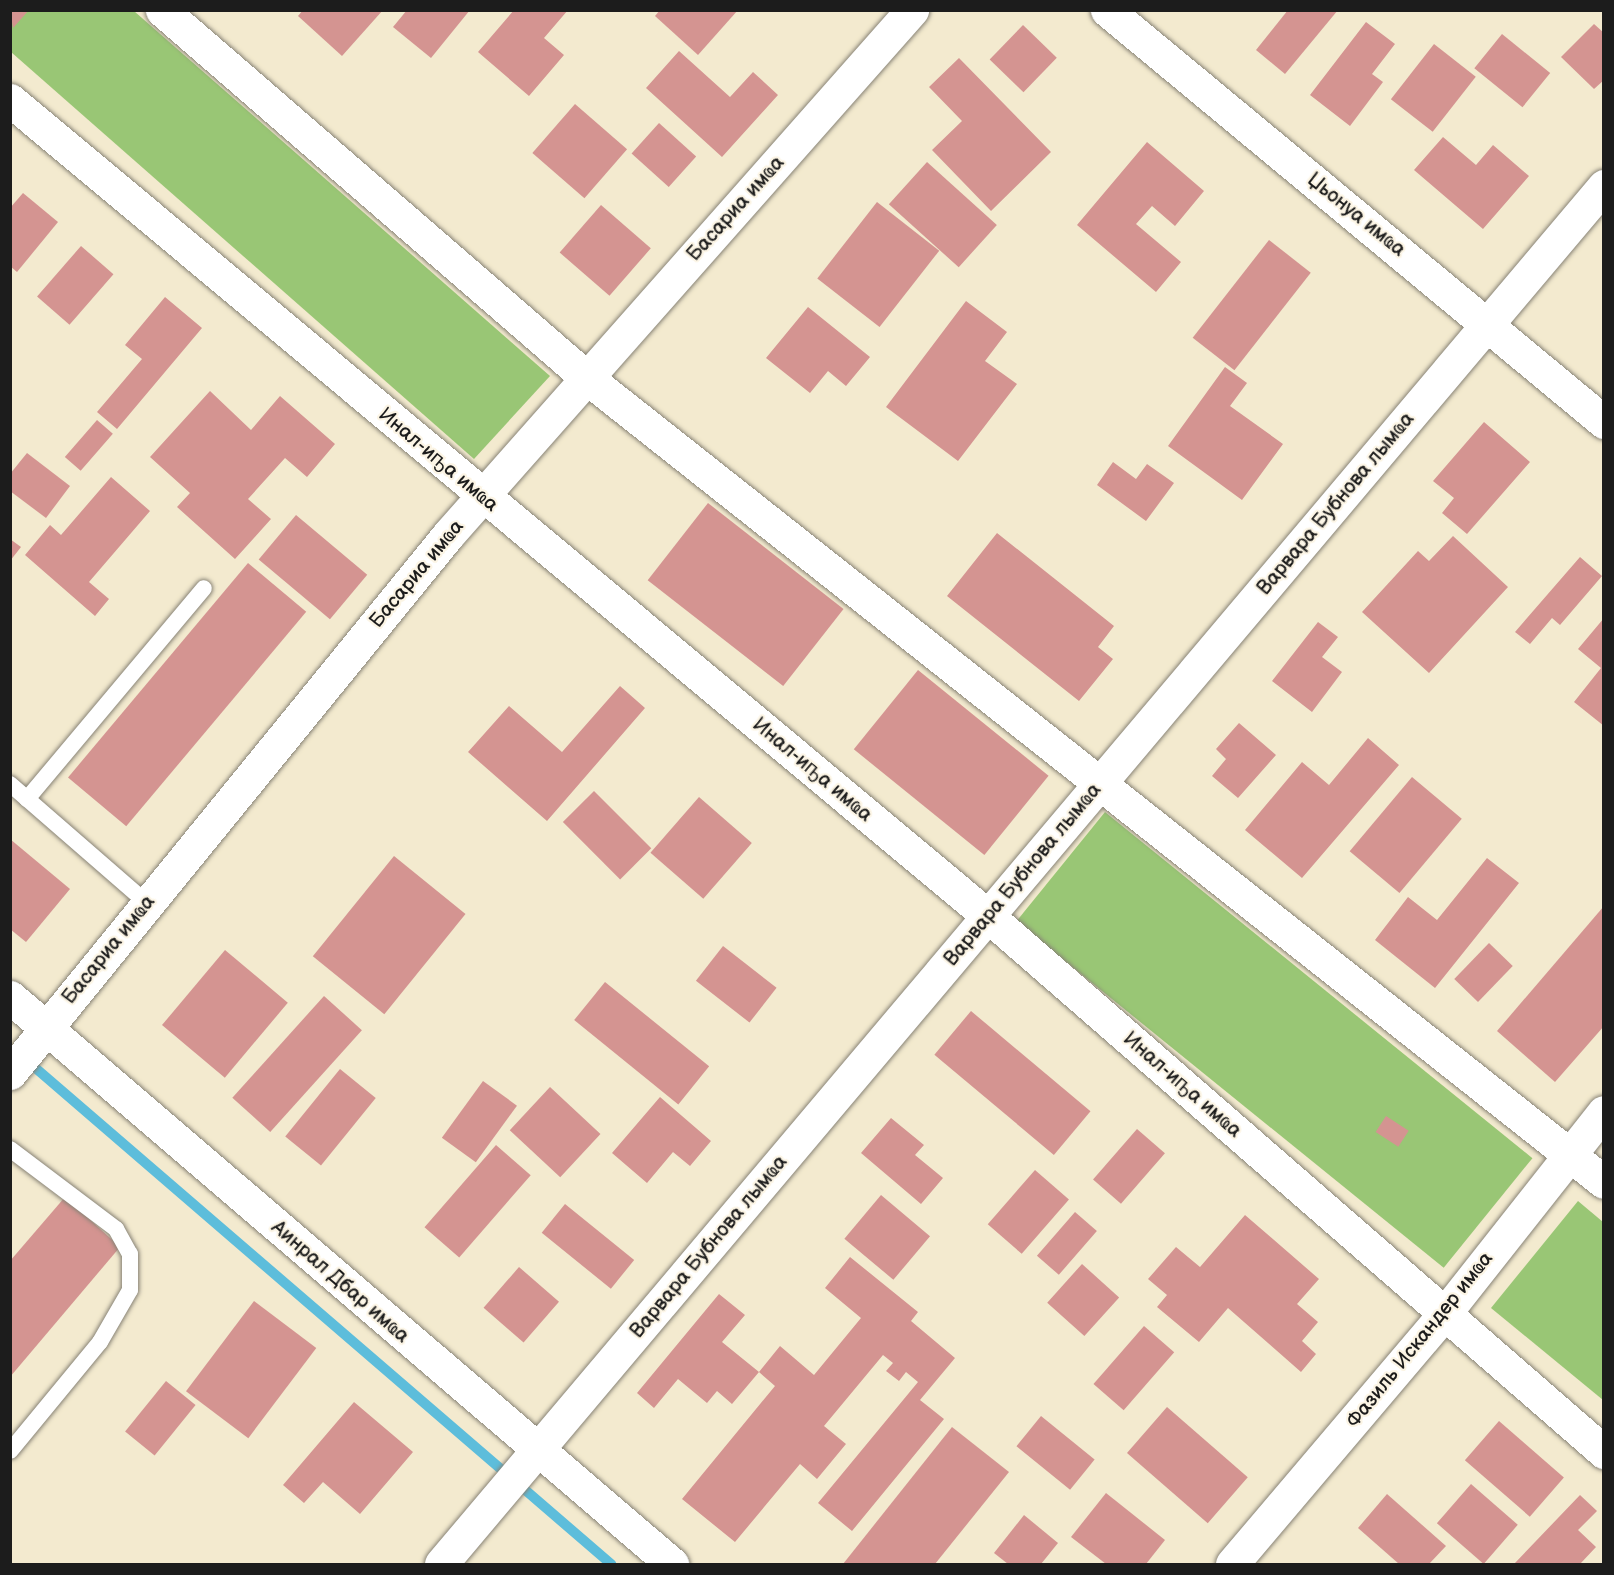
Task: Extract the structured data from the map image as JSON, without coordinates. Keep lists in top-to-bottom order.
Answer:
{
  "streets": {
    "street": [
      "Басариа имҩа",
      "Џьонуа имҩа",
      "Инал-иҧа имҩа",
      "Варвара Бубнова лымҩа",
      "Аинрал Дбар имҩа",
      "Фазиль Искандер имҩа"
    ]
  },
  "crossings": [
    ["Басариа имҩа", "Инал-иҧа имҩа"],
    ["Басариа имҩа", "Аинрал Дбар имҩа"],
    ["Џьонуа имҩа", "Варвара Бубнова лымҩа"],
    ["Инал-иҧа имҩа", "Варвара Бубнова лымҩа"],
    ["Инал-иҧа имҩа", "Фазиль Искандер имҩа"],
    ["Варвара Бубнова лымҩа", "Аинрал Дбар имҩа"]
  ]
}
